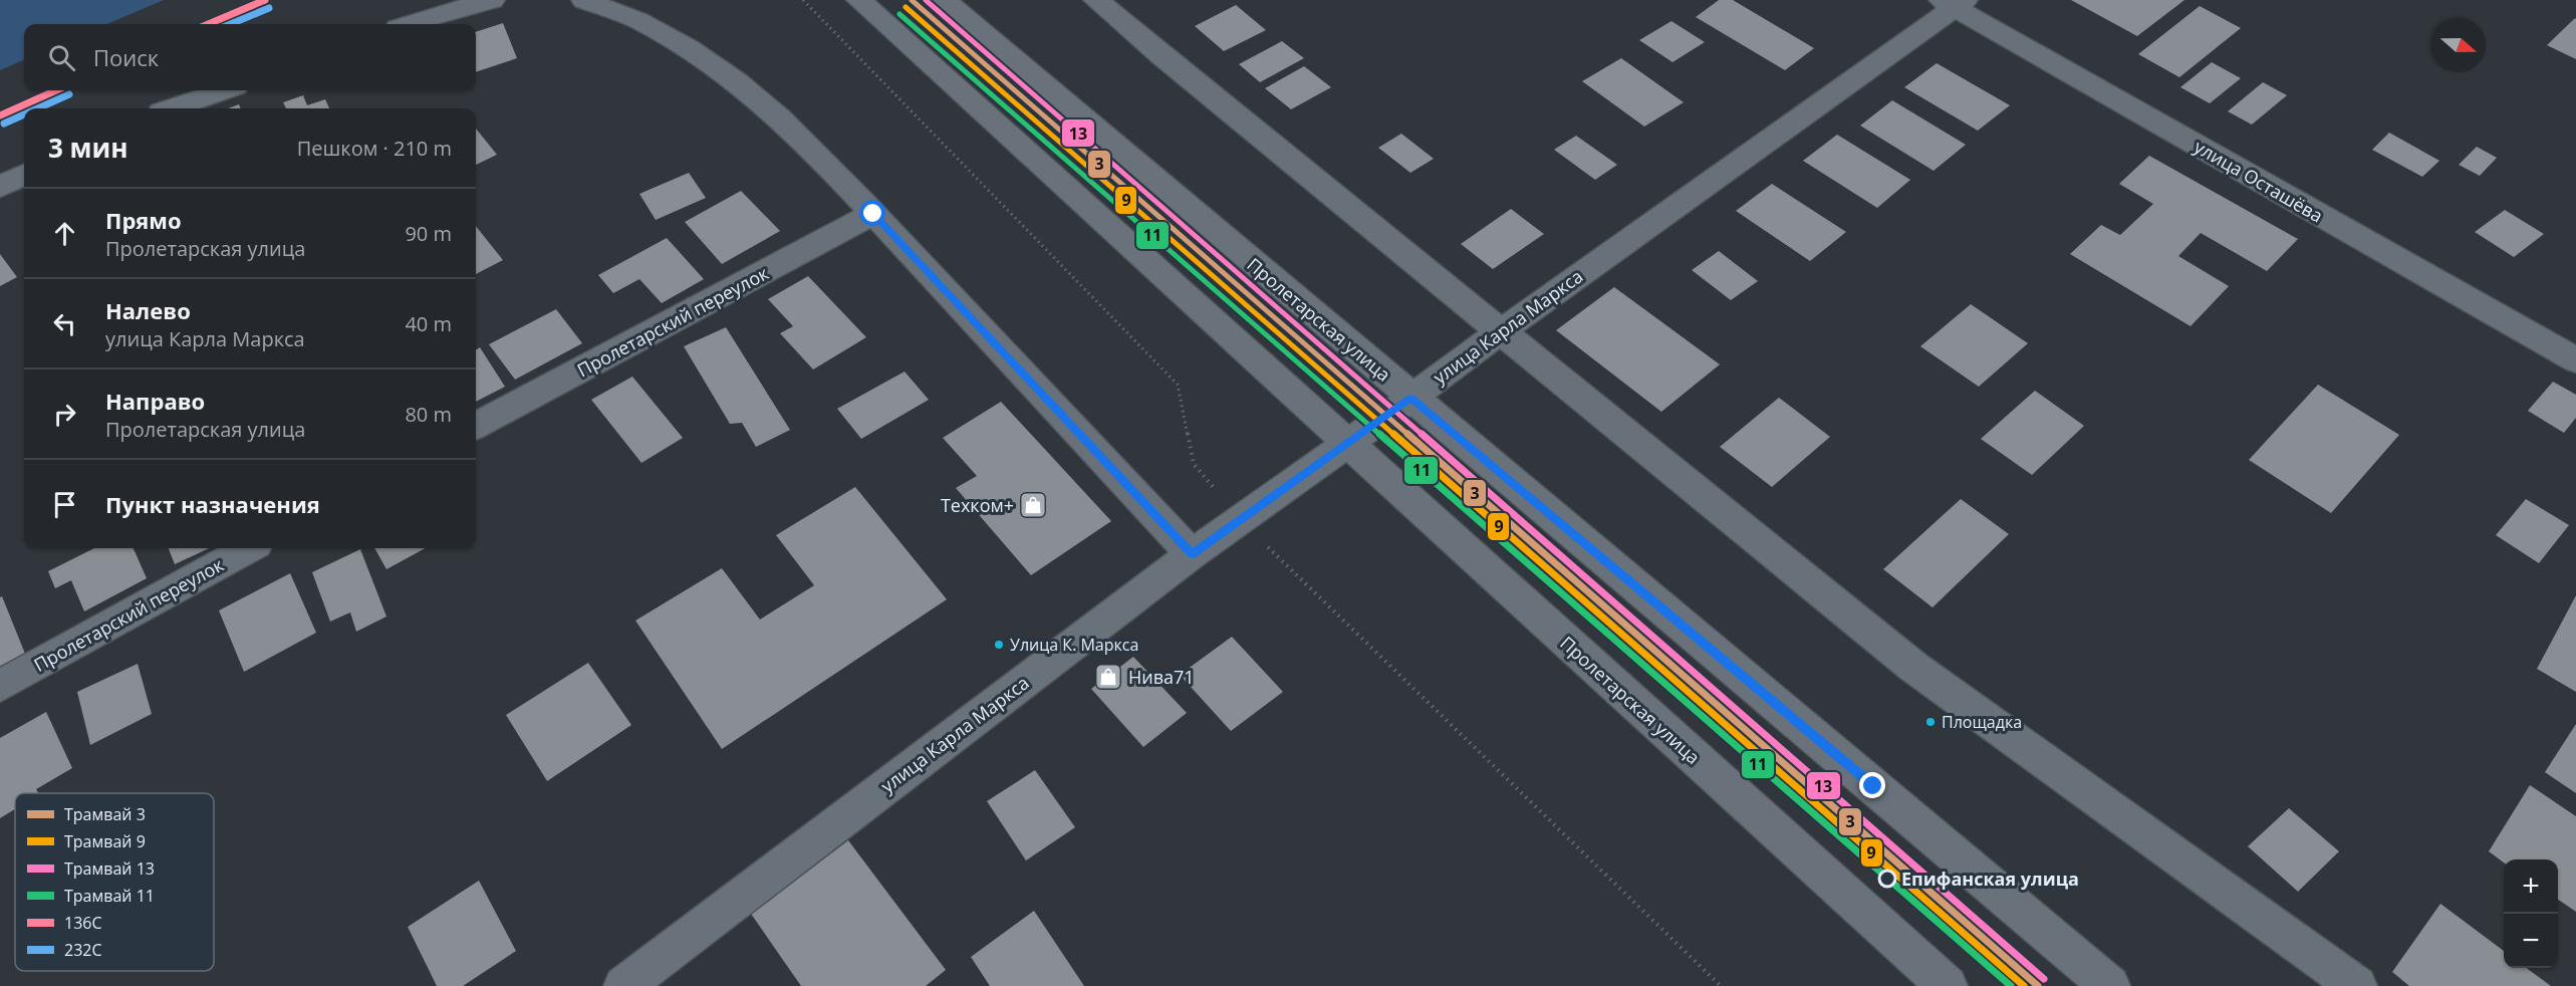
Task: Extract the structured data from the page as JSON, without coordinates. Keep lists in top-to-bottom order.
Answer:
{
  "streets": {
    "main road": ["Пролетарская улица", "улица Карла Маркса"],
    "street": ["улица Осташёва", "Пролетарский переулок"]
  },
  "crossings": [
    ["улица Осташёва", "улица Карла Маркса"],
    ["Пролетарская улица", "улица Карла Маркса"]
  ],
  "places": {
    "shop": ["Техком+", "Нива71"],
    "other": ["Улица К. Маркса", "Площадка", "Епифанская улица"]
  },
  "lines": [
    "tram line 3",
    "tram line 13",
    "transit line 136С",
    "tram line 9",
    "transit line 232C",
    "tram line 11"
  ],
  "legend": [
    "Трамвай 3",
    "Трамвай 9",
    "Трамвай 13",
    "Трамвай 11",
    "136С",
    "232C"
  ],
  "north": "right",
  "page": {
    "search": "Поиск",
    "heading": ["3 мин", "Пешком · 210 m"],
    "list": [
      ["Прямо", "Пролетарская улица", "90 m"],
      ["Налево", "улица Карла Маркса", "40 m"],
      ["Направо", "Пролетарская улица", "80 m"],
      "Пункт назначения"
    ],
    "map_buttons": ["+", "−"]
  }
}
